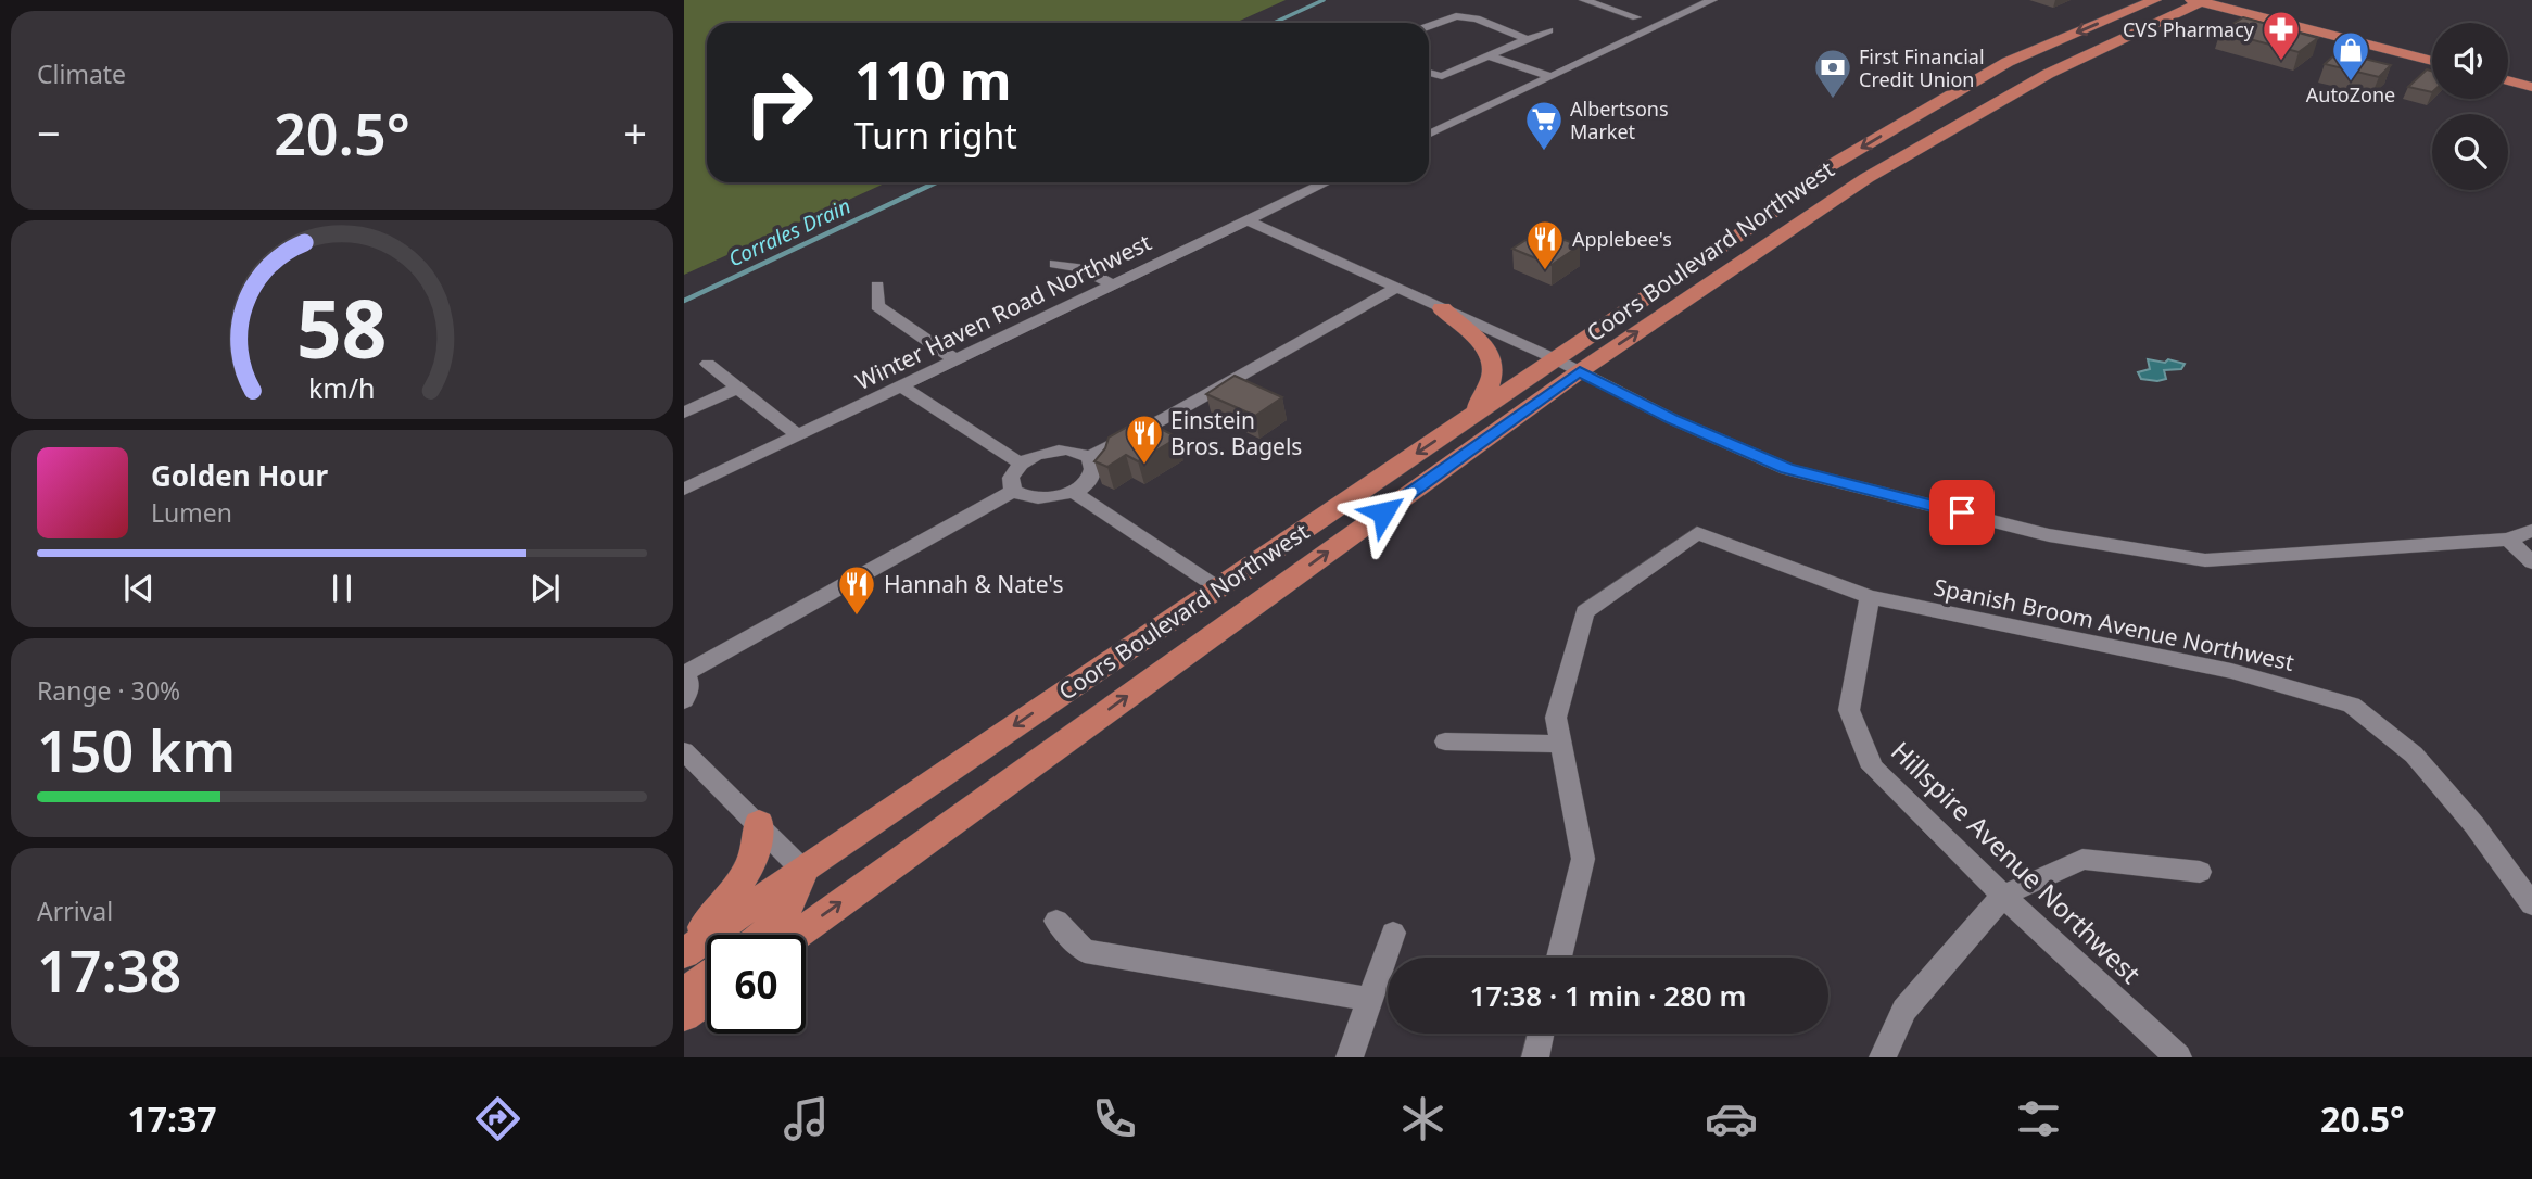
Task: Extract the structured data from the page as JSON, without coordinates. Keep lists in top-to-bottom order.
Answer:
{
  "streets": {
    "main road": ["Coors Boulevard Northwest"],
    "street": ["Winter Haven Road Northwest", "Spanish Broom Avenue Northwest", "Hillspire Avenue Northwest"]
  },
  "crossings": [
    ["Spanish Broom Avenue Northwest", "Hillspire Avenue Northwest"]
  ],
  "water": ["Corrales Drain"],
  "places": {
    "pharmacy": ["CVS Pharmacy"],
    "shop": ["AutoZone"],
    "bank": ["First Financial Credit Union"],
    "supermarket": ["Albertsons Market"],
    "restaurant": ["Applebee's", "Einstein Bros. Bagels", "Hannah & Nate's"]
  },
  "page": {
    "tile": [
      "Climate",
      ["Range · 30%", "150 km"],
      ["Arrival", "17:38"]
    ],
    "turn": ["110 m", "Turn right"],
    "heat": ["−", "20.5°", "+"],
    "song": ["Golden Hour", "Lumen"],
    "limit": "60",
    "trip": "17:38 · 1 min · 280 m",
    "tabs": ["17:37", "20.5°"],
    "gauge": ["58", "km/h"]
  }
}
